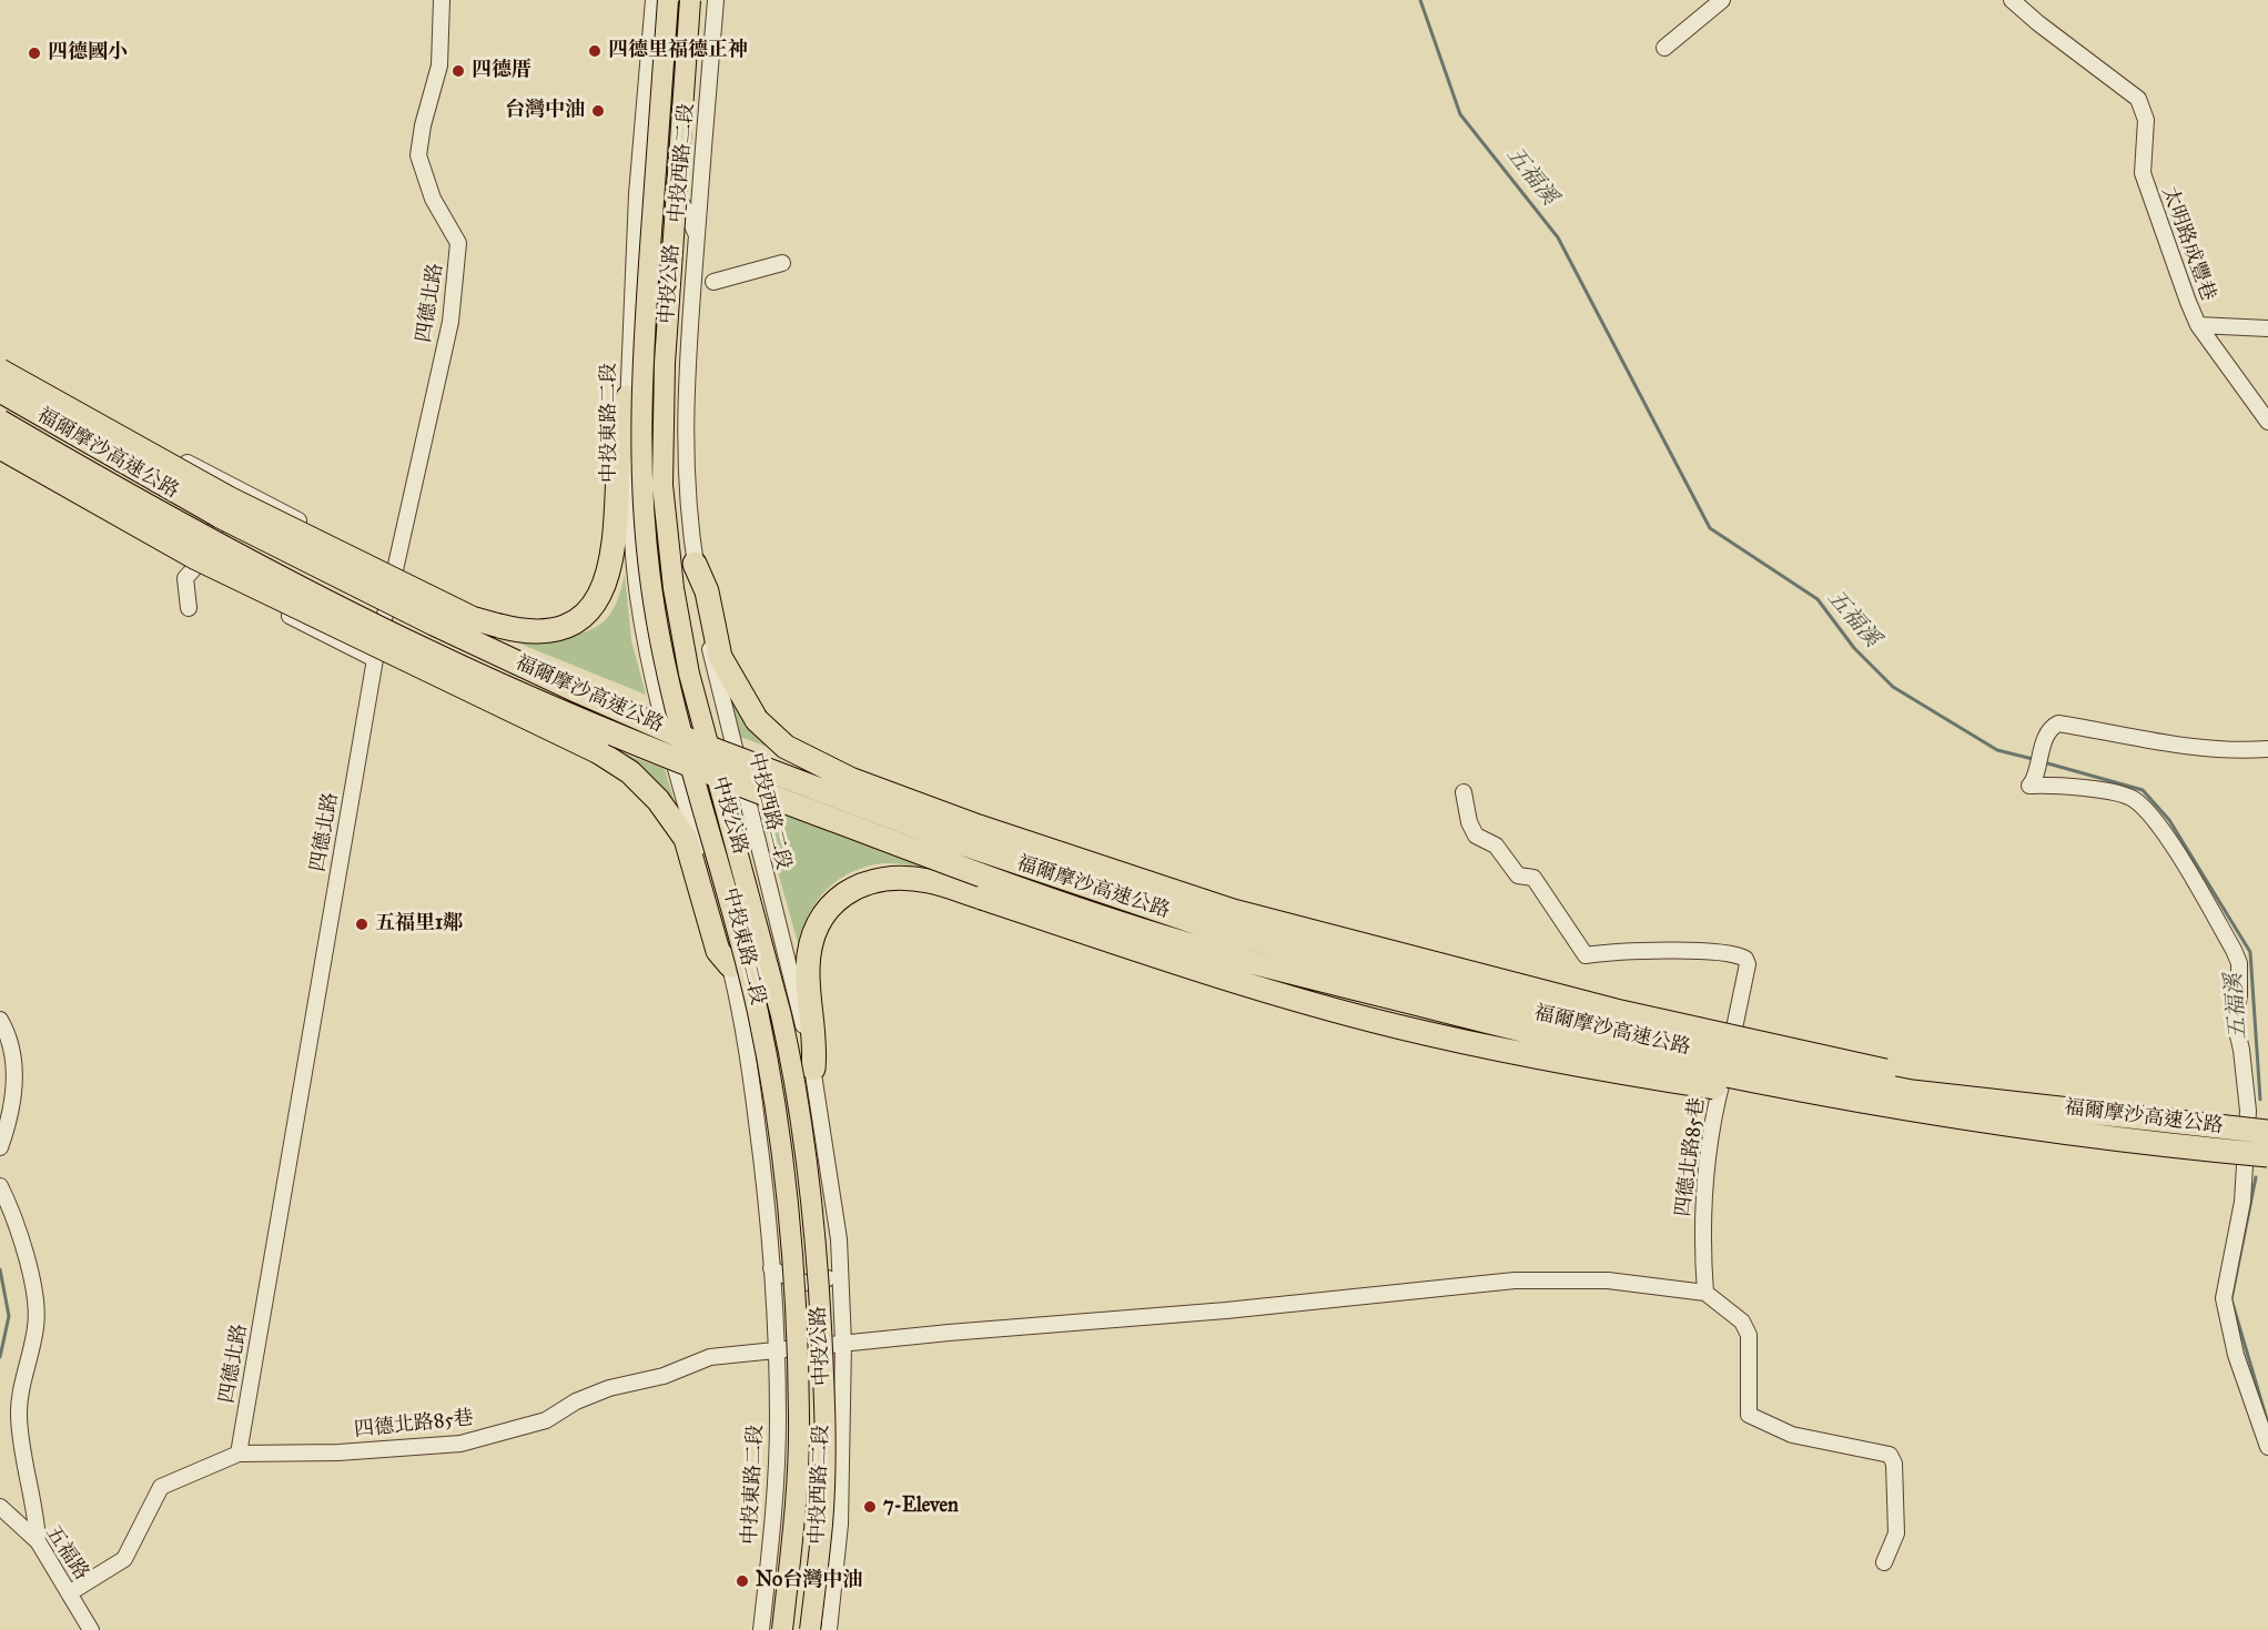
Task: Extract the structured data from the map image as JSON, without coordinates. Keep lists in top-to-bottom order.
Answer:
{
  "streets": {
    "highway": ["福爾摩沙高速公路"],
    "main road": ["中投公路"],
    "street": [
      "中投西路二段",
      "太明路成豐巷",
      "四德北路",
      "中投東路二段",
      "四德北路85巷",
      "五福路"
    ]
  },
  "crossings": [
    ["中投西路二段", "四德北路85巷"],
    ["四德北路", "四德北路85巷"],
    ["中投東路二段", "四德北路85巷"]
  ],
  "water": ["五福溪"],
  "places": [
    "四德里福德正神",
    "四德國小",
    "四德厝",
    "台灣中油",
    "五福里1鄰",
    "7-Eleven",
    "No台灣中油"
  ]
}
